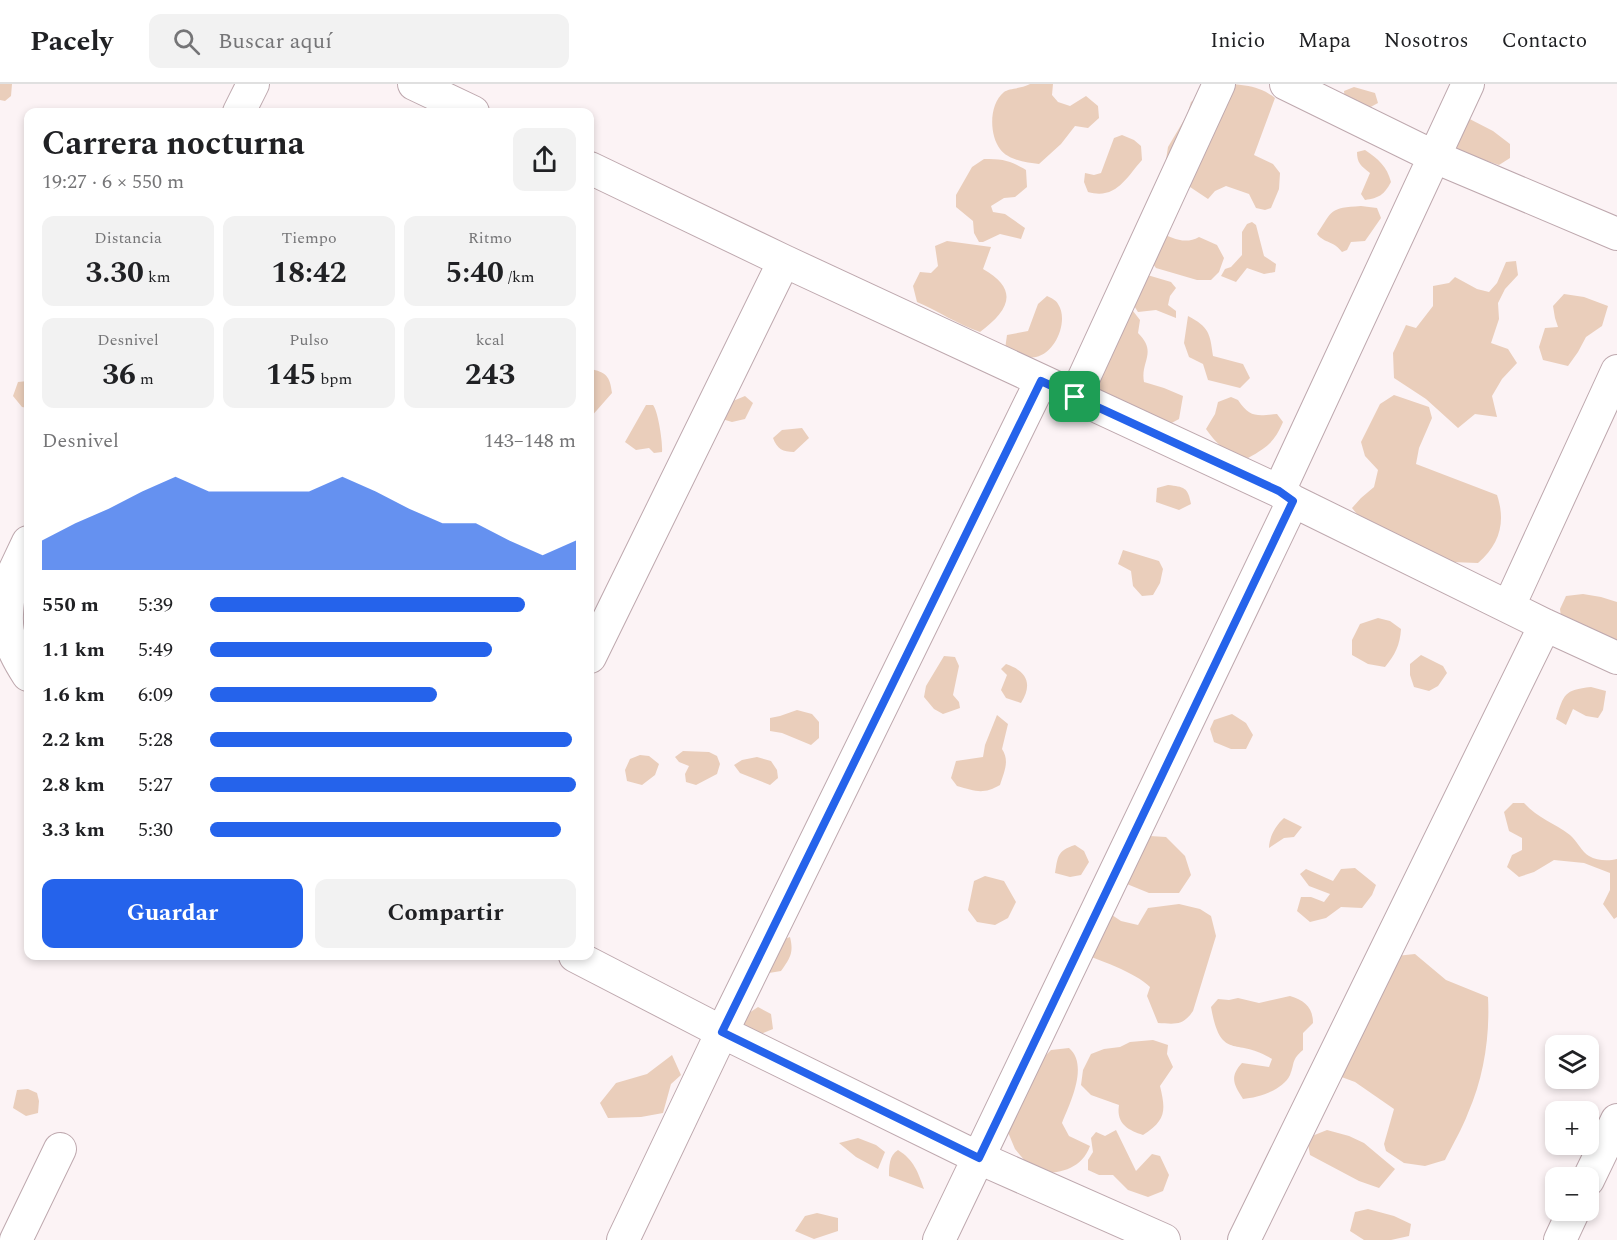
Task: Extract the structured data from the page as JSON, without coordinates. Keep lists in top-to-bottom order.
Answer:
{
  "page": {
    "header": "Pacely",
    "search": "Buscar aquí",
    "nav": [
      "Inicio",
      "Mapa",
      "Nosotros",
      "Contacto"
    ],
    "heading": ["Carrera nocturna", "19:27 · 6 × 550 m"],
    "stats": [
      ["Distancia", "3.30 km"],
      ["Tiempo", "18:42"],
      ["Ritmo", "5:40 /km"],
      ["Desnivel", "36 m"],
      ["Pulso", "145 bpm"],
      ["kcal", "243"]
    ],
    "chart": ["Desnivel", "143–148 m"],
    "list": [
      {
        "name": "550 m",
        "note": "5:39"
      },
      {
        "name": "1.1 km",
        "note": "5:49"
      },
      {
        "name": "1.6 km",
        "note": "6:09"
      },
      {
        "name": "2.2 km",
        "note": "5:28"
      },
      {
        "name": "2.8 km",
        "note": "5:27"
      },
      {
        "name": "3.3 km",
        "note": "5:30"
      }
    ],
    "buttons": ["Guardar", "Compartir"],
    "map_buttons": ["+", "−"]
  }
}
